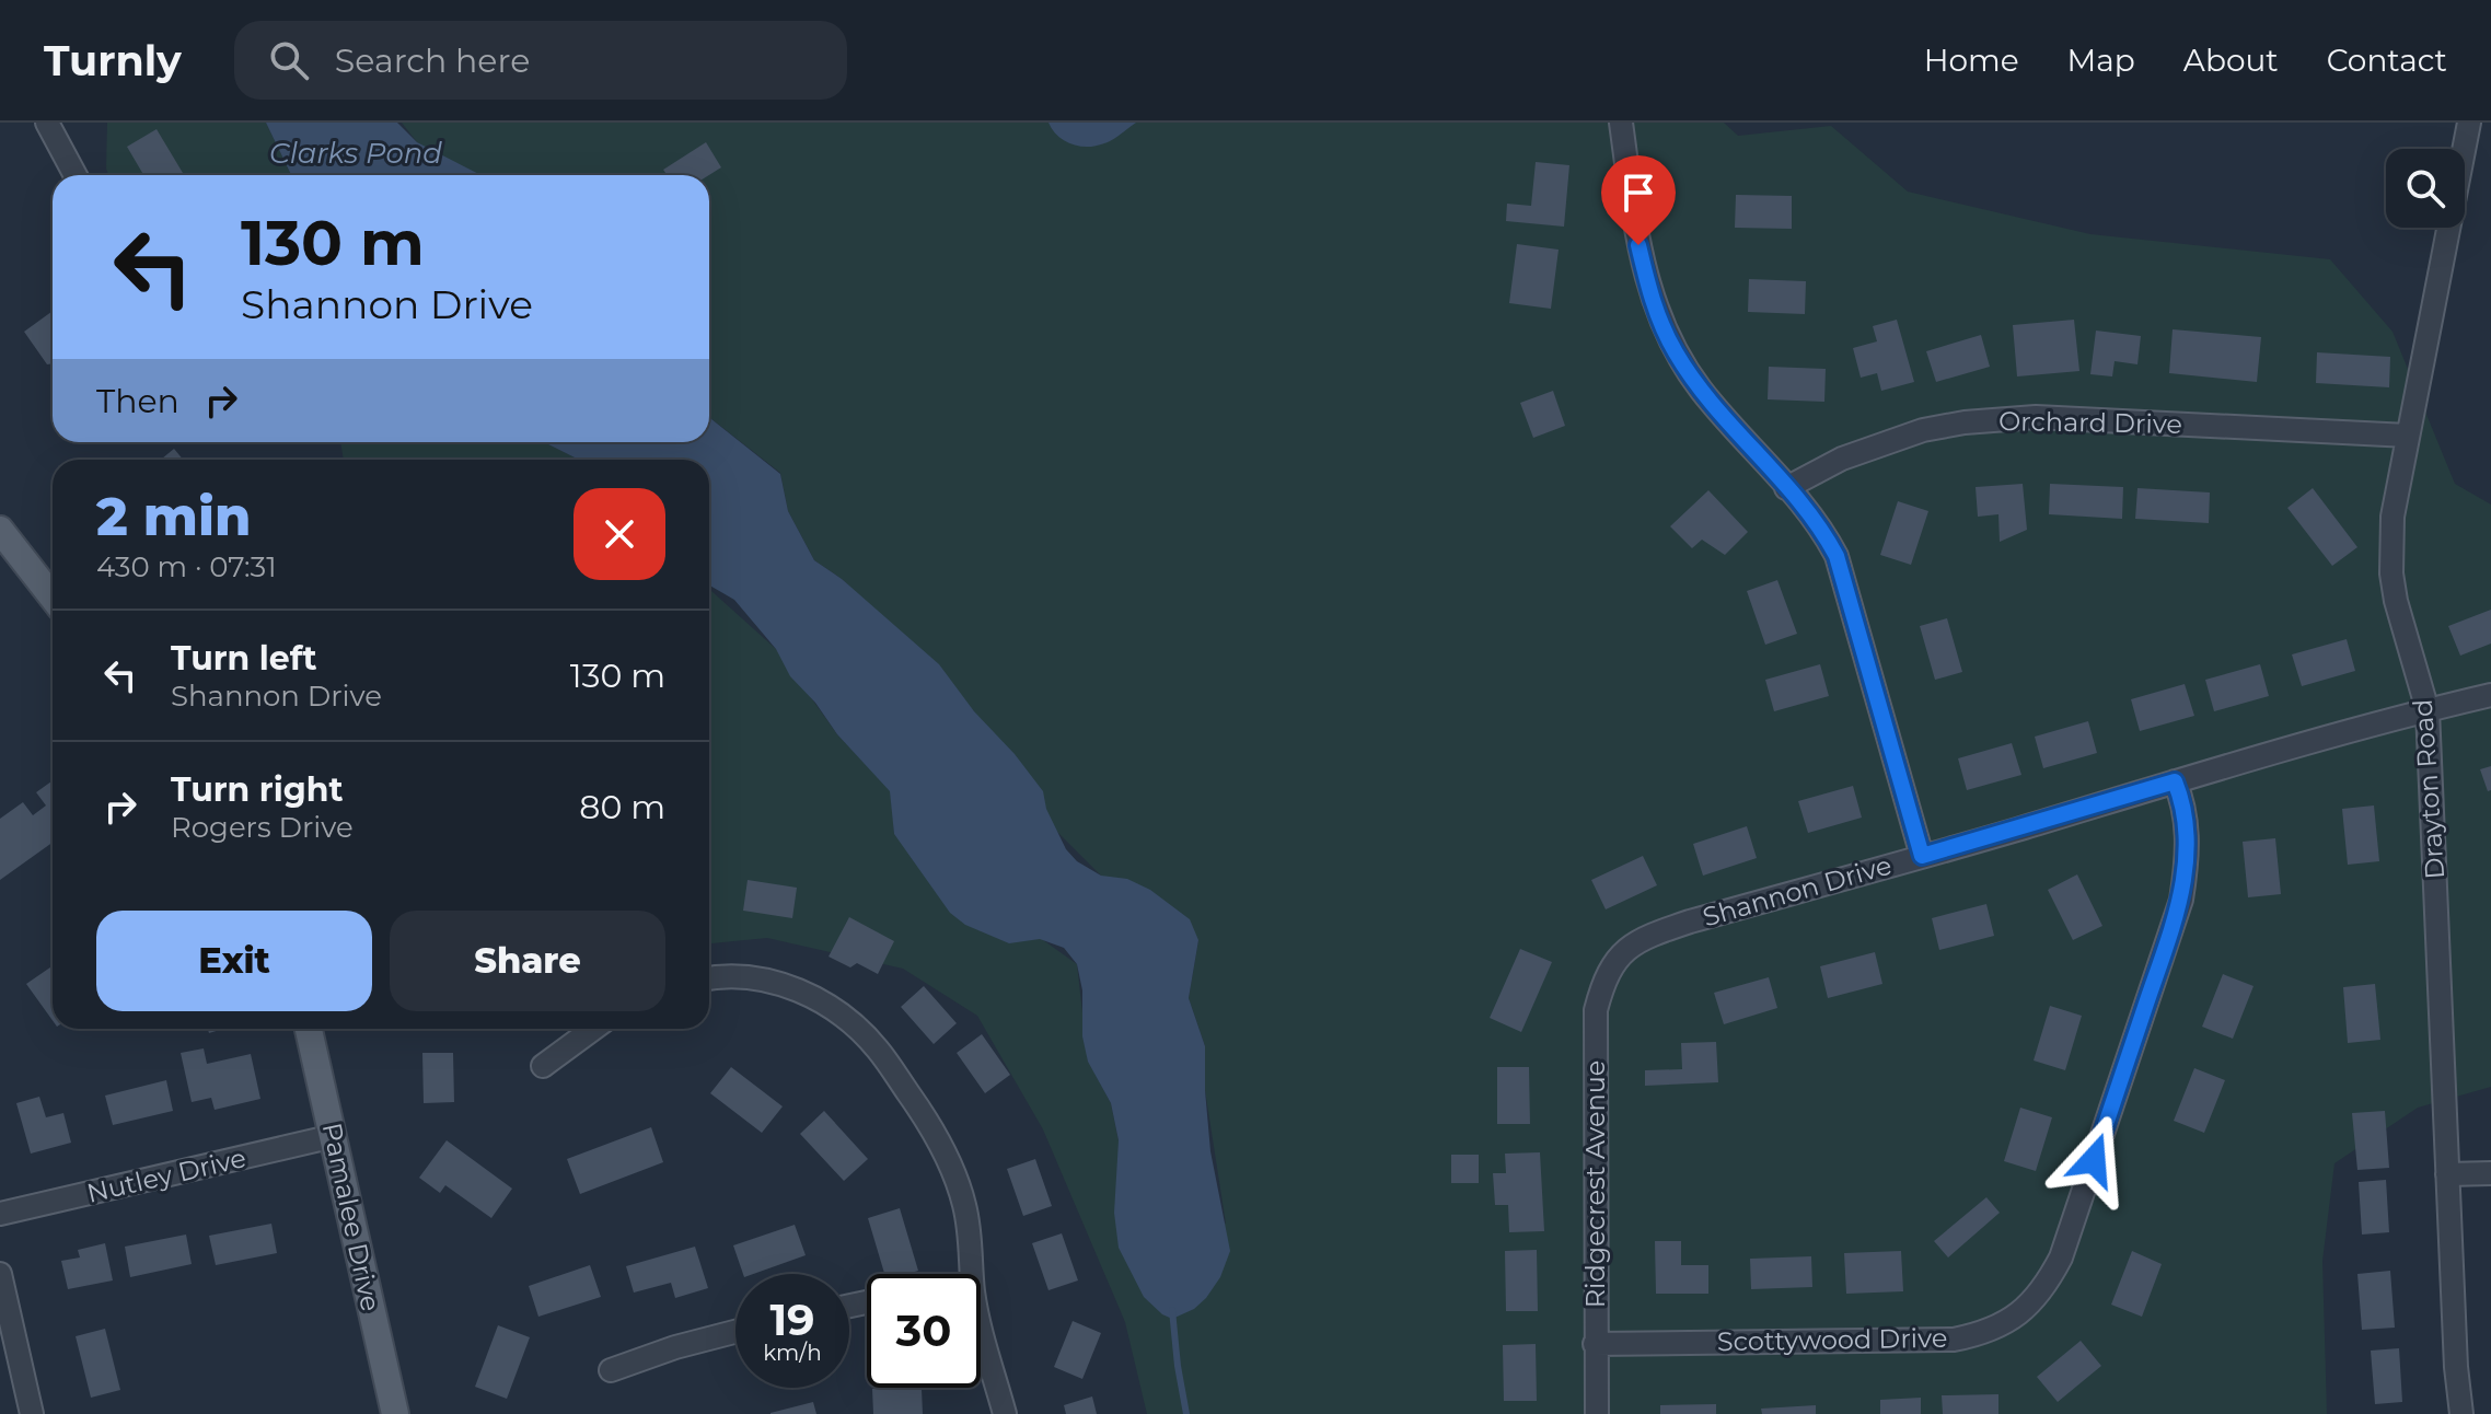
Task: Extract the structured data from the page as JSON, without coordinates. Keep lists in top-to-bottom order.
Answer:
{
  "streets": {
    "main road": ["Pamalee Drive"],
    "street": [
      "Orchard Drive",
      "Drayton Road",
      "Shannon Drive",
      "Nutley Drive",
      "Ridgecrest Avenue",
      "Scottywood Drive"
    ]
  },
  "crossings": [
    ["Orchard Drive", "Drayton Road"],
    ["Drayton Road", "Shannon Drive"],
    ["Shannon Drive", "Ridgecrest Avenue"],
    ["Shannon Drive", "Scottywood Drive"],
    ["Nutley Drive", "Pamalee Drive"],
    ["Ridgecrest Avenue", "Scottywood Drive"]
  ],
  "water": ["Clarks Pond"],
  "page": {
    "header": "Turnly",
    "search": "Search here",
    "nav": [
      "Home",
      "Map",
      "About",
      "Contact"
    ],
    "turn": ["130 m", "Shannon Drive"],
    "then": "Then",
    "heading": ["2 min", "430 m · 07:31"],
    "list": [
      {
        "name": "Turn left",
        "note": "Shannon Drive",
        "value": "130 m"
      },
      {
        "name": "Turn right",
        "note": "Rogers Drive",
        "value": "80 m"
      }
    ],
    "buttons": ["Exit", "Share"],
    "speed": "19 km/h",
    "limit": "30"
  }
}
